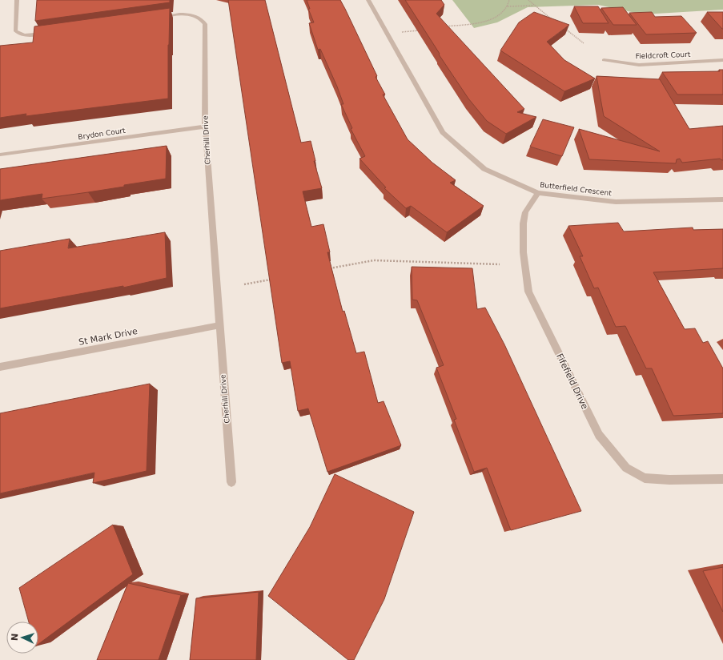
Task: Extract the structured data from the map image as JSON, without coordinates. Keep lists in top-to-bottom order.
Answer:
{
  "streets": {
    "street": [
      "Fieldcroft Court",
      "Brydon Court",
      "Cherhill Drive",
      "Butterfield Crescent",
      "St Mark Drive",
      "Fifefield Drive"
    ]
  },
  "crossings": [
    ["Brydon Court", "Cherhill Drive"],
    ["Cherhill Drive", "St Mark Drive"],
    ["Butterfield Crescent", "Fifefield Drive"]
  ],
  "north": "left"
}
